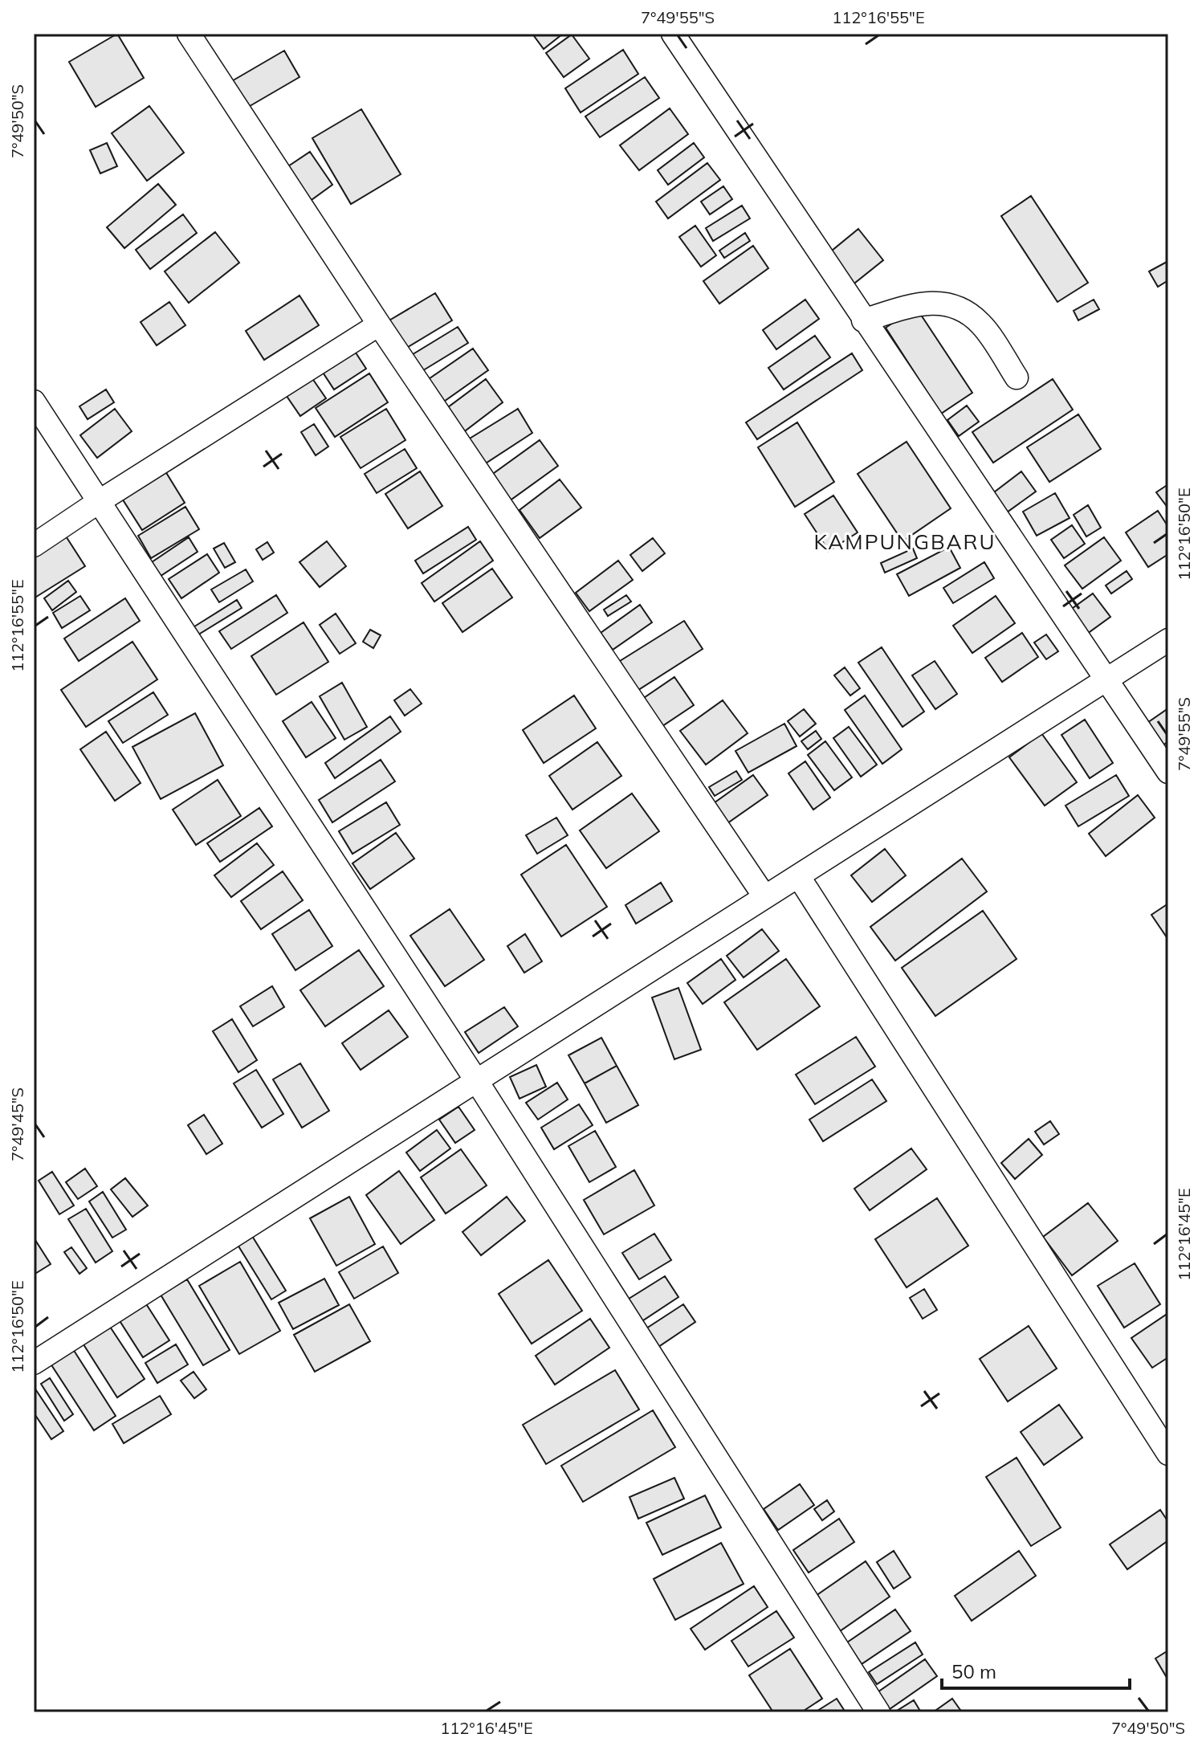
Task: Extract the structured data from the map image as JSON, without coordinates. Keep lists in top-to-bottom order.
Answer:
{
  "districts": ["KAMPUNGBARU"],
  "scale_bar": "50 m",
  "coordinates": [
    "7°49'55\"S",
    "112°16'55\"E",
    "7°49'50\"S",
    "112°16'50\"E",
    "7°49'45\"S",
    "112°16'45\"E"
  ]
}
